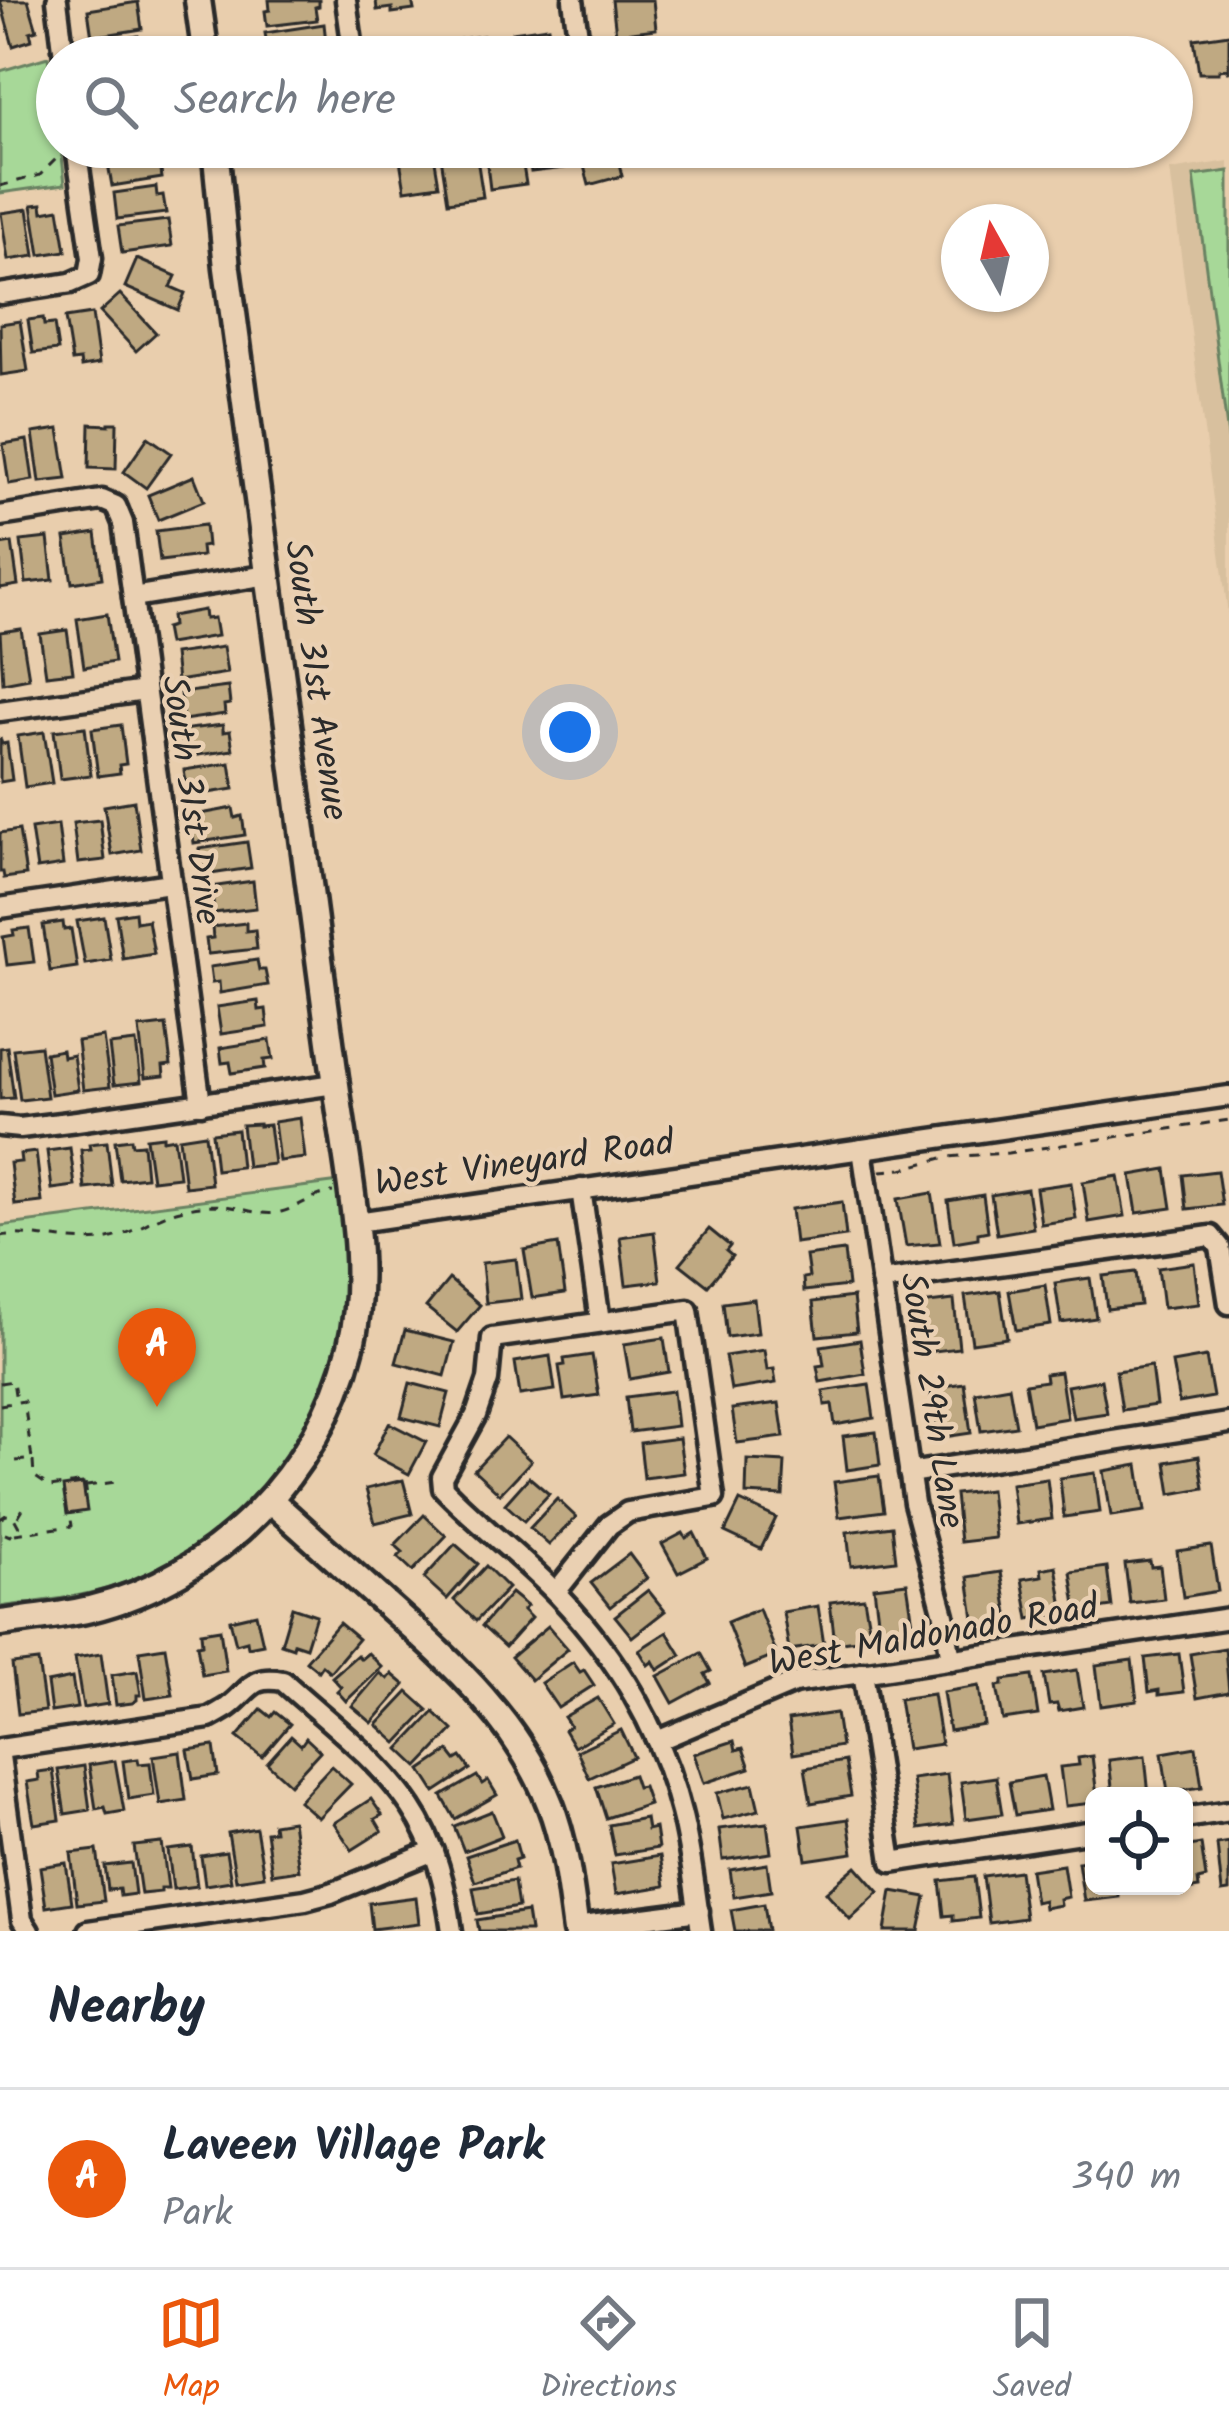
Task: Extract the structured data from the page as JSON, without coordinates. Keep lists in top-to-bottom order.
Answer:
{
  "streets": {
    "street": [
      "South 31st Avenue",
      "South 31st Drive",
      "West Vineyard Road",
      "South 29th Lane",
      "West Maldonado Road"
    ]
  },
  "crossings": [
    ["South 31st Avenue", "West Vineyard Road"],
    ["West Vineyard Road", "South 29th Lane"],
    ["South 29th Lane", "West Maldonado Road"]
  ],
  "north": "top",
  "page": {
    "search": "Search here",
    "pins": "A",
    "heading": "Nearby",
    "list": [
      {
        "mark": "A",
        "name": "Laveen Village Park",
        "note": "Park",
        "value": "340 m"
      }
    ],
    "nav": ["Map", "Directions", "Saved"]
  }
}
